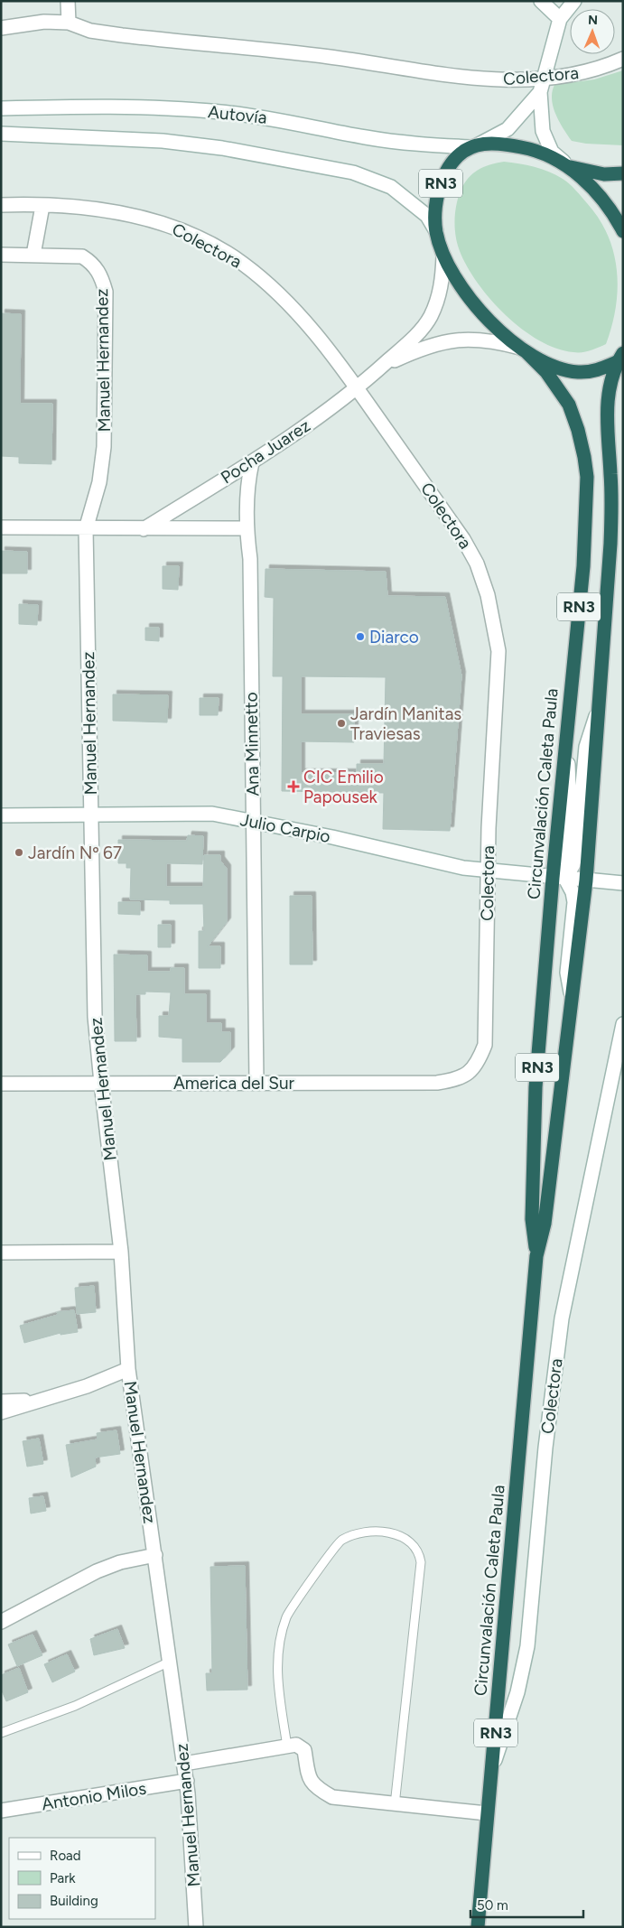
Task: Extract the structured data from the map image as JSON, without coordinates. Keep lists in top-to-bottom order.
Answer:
{
  "streets": {
    "highway": ["RN3", "Circunvalación Caleta Paula"],
    "street": [
      "Colectora",
      "Autovía",
      "Manuel Hernandez",
      "Pocha Juarez",
      "Ana Minnetto",
      "Julio Carpio",
      "America del Sur",
      "Antonio Milos"
    ]
  },
  "crossings": [
    ["Colectora", "Pocha Juarez"],
    ["Colectora", "Circunvalación Caleta Paula"],
    ["Colectora", "Julio Carpio"],
    ["Colectora", "America del Sur"],
    ["Autovía", "RN3"],
    ["RN3", "Pocha Juarez"],
    ["RN3", "Circunvalación Caleta Paula"],
    ["Manuel Hernandez", "Julio Carpio"],
    ["Manuel Hernandez", "America del Sur"],
    ["Manuel Hernandez", "Antonio Milos"],
    ["Pocha Juarez", "Ana Minnetto"],
    ["Ana Minnetto", "Julio Carpio"],
    ["Ana Minnetto", "America del Sur"],
    ["Circunvalación Caleta Paula", "Julio Carpio"]
  ],
  "places": {
    "other": ["Diarco", "Jardín Manitas Traviesas", "Jardín Nº 67"],
    "health": ["CIC Emilio Papousek"]
  },
  "legend": ["Road", "Park", "Building"],
  "scale_bar": "50 m",
  "north": "top"
}
